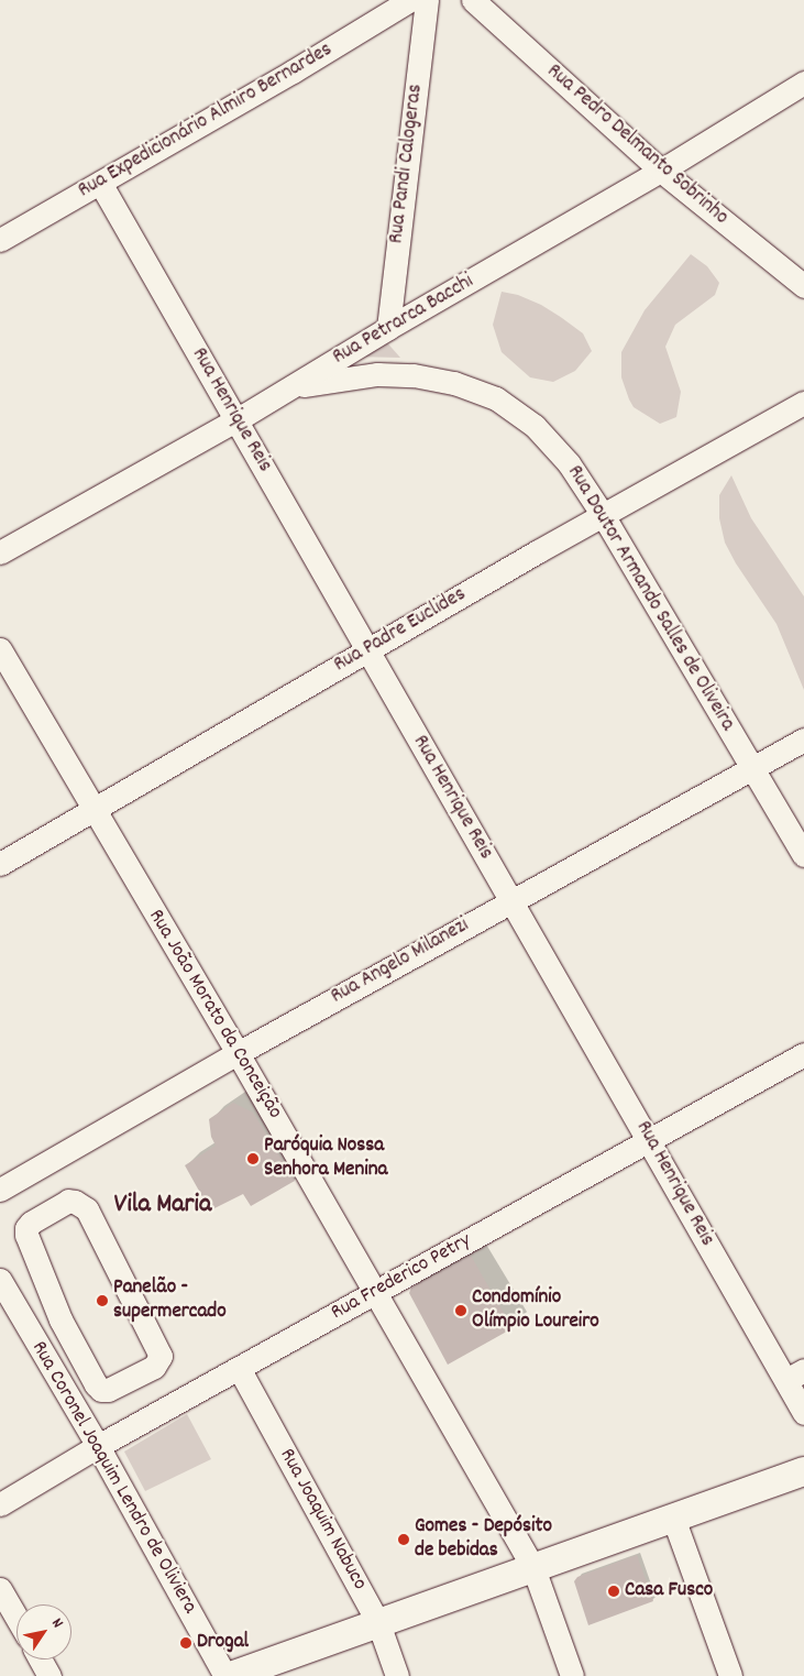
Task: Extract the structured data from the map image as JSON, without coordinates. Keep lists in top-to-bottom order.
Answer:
{
  "streets": {
    "street": [
      "Rua Expedicionário Almiro Bernardes",
      "Rua Pedro Delmanto Sobrinho",
      "Rua Pandi Calogeras",
      "Rua Petrarca Bacchi",
      "Rua Henrique Reis",
      "Rua Doutor Armando Salles de Oliveira",
      "Rua Padre Euclides",
      "Rua Angelo Milanezi",
      "Rua João Morato da Conceição",
      "Rua Frederico Petry",
      "Rua Coronel Joaquim Lendro de Oliviera",
      "Rua Joaquim Nabuco"
    ]
  },
  "crossings": [
    ["Rua Expedicionário Almiro Bernardes", "Rua Henrique Reis"],
    ["Rua Pedro Delmanto Sobrinho", "Rua Petrarca Bacchi"],
    ["Rua Pandi Calogeras", "Rua Petrarca Bacchi"],
    ["Rua Petrarca Bacchi", "Rua Henrique Reis"],
    ["Rua Petrarca Bacchi", "Rua Doutor Armando Salles de Oliveira"],
    ["Rua Henrique Reis", "Rua Padre Euclides"],
    ["Rua Henrique Reis", "Rua Angelo Milanezi"],
    ["Rua Henrique Reis", "Rua Frederico Petry"],
    ["Rua Doutor Armando Salles de Oliveira", "Rua Padre Euclides"],
    ["Rua Doutor Armando Salles de Oliveira", "Rua Angelo Milanezi"],
    ["Rua Padre Euclides", "Rua João Morato da Conceição"],
    ["Rua Angelo Milanezi", "Rua João Morato da Conceição"],
    ["Rua João Morato da Conceição", "Rua Frederico Petry"],
    ["Rua Frederico Petry", "Rua Coronel Joaquim Lendro de Oliviera"],
    ["Rua Frederico Petry", "Rua Joaquim Nabuco"]
  ],
  "districts": ["Vila Maria"],
  "places": [
    "Paróquia Nossa Senhora Menina",
    "Panelão - supermercado",
    "Condomínio Olímpio Loureiro",
    "Gomes - Depósito de bebidas",
    "Casa Fusco",
    "Drogal"
  ],
  "north": "top right"
}
